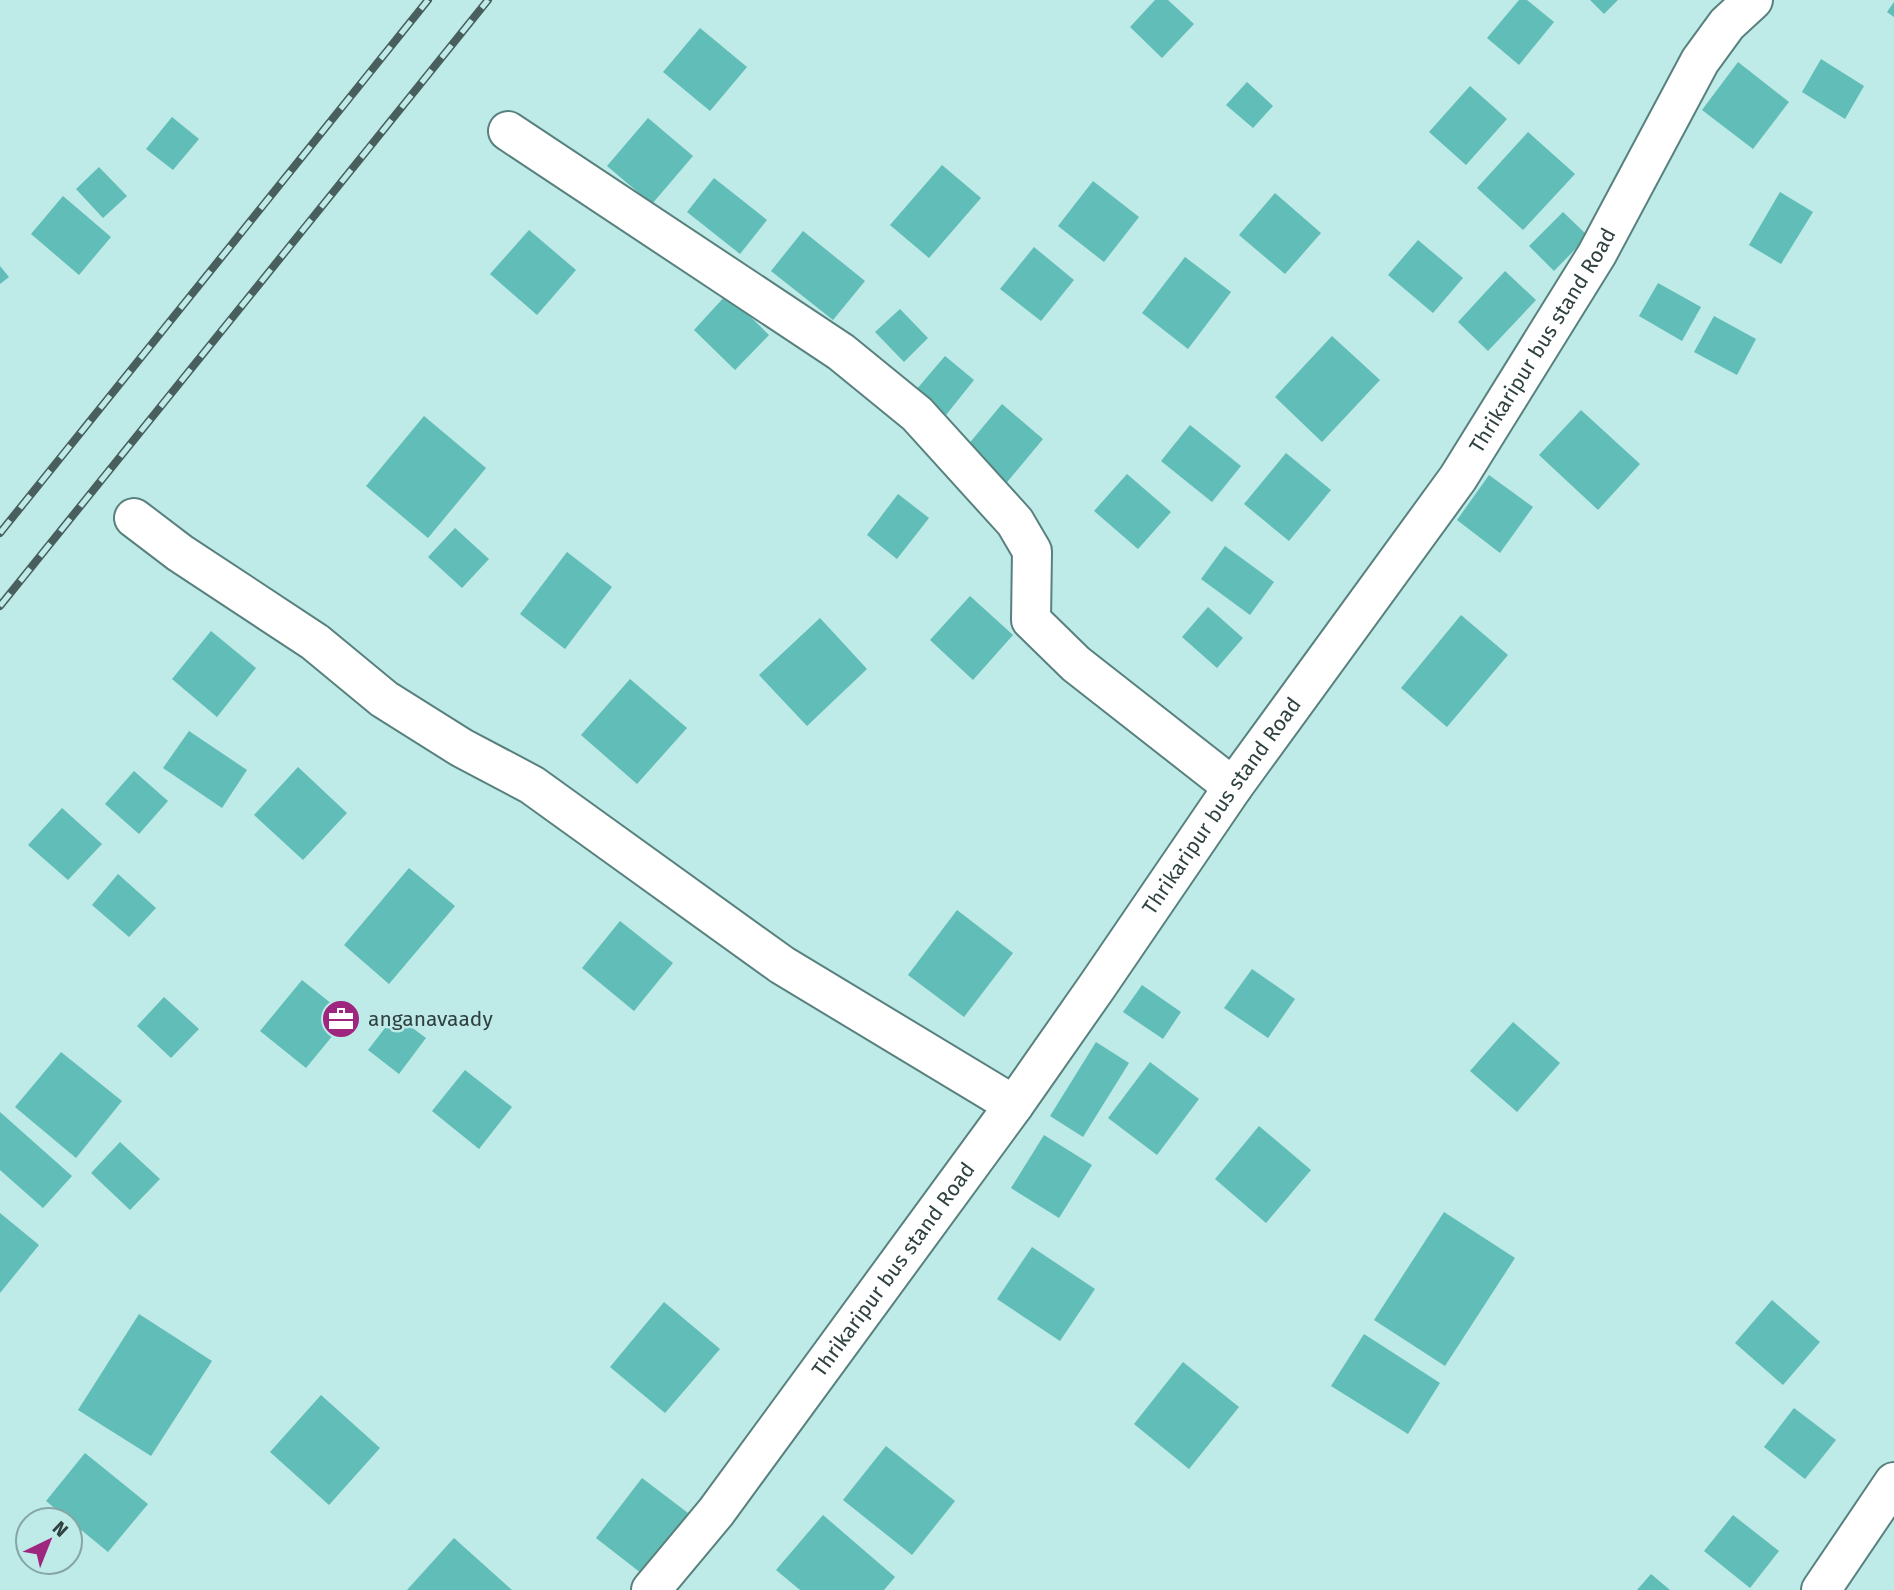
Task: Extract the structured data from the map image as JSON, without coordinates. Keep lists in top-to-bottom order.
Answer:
{
  "streets": {
    "street": ["Thrikaripur bus stand Road"]
  },
  "places": {
    "office": ["anganavaady"]
  },
  "north": "top right"
}
